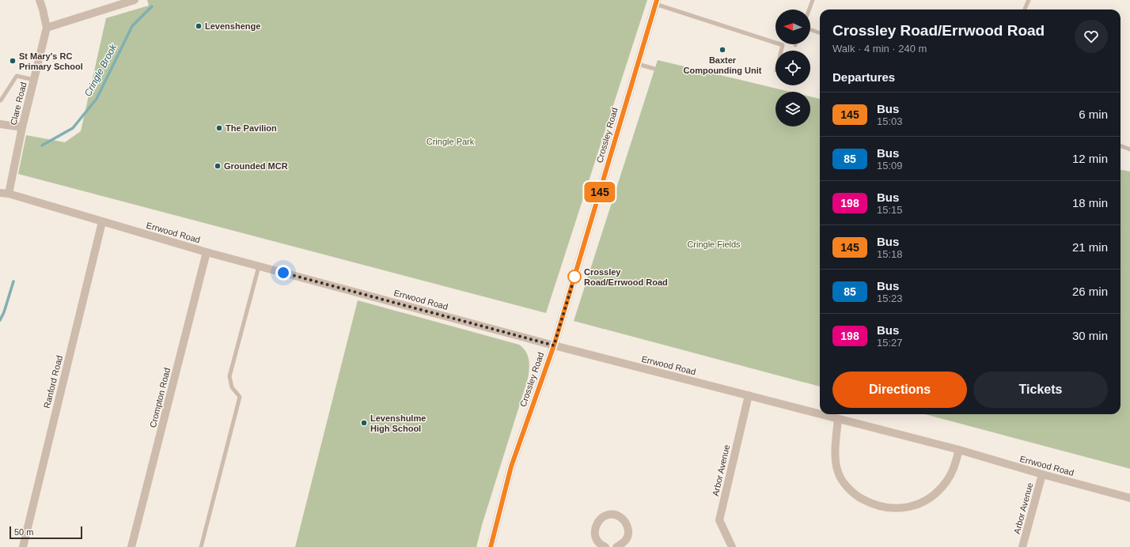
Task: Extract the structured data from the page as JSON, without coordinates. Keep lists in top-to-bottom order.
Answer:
{
  "streets": {
    "street": [
      "Clare Road",
      "Crossley Road",
      "Errwood Road",
      "Ranford Road",
      "Crompton Road",
      "Arbor Avenue"
    ]
  },
  "crossings": [
    ["Clare Road", "Errwood Road"],
    ["Crossley Road", "Errwood Road"],
    ["Errwood Road", "Ranford Road"],
    ["Errwood Road", "Crompton Road"],
    ["Errwood Road", "Arbor Avenue"]
  ],
  "water": ["Cringle Brook"],
  "parks": ["Cringle Park", "Cringle Fields"],
  "places": [
    "Levenshenge",
    "Baxter Compounding Unit",
    "St Mary's RC Primary School",
    "The Pavilion",
    "Grounded MCR",
    "Crossley Road/Errwood Road",
    "Levenshulme High School"
  ],
  "lines": ["bus line 145"],
  "scale_bar": "50 m",
  "north": "left",
  "page": {
    "on_map": "145",
    "heading": [
      ["Crossley Road/Errwood Road", "Walk · 4 min · 240 m"],
      "Departures"
    ],
    "list": [
      {
        "mark": "145",
        "name": "Bus",
        "note": "15:03",
        "value": "6 min"
      },
      {
        "mark": "85",
        "name": "Bus",
        "note": "15:09",
        "value": "12 min"
      },
      {
        "mark": "198",
        "name": "Bus",
        "note": "15:15",
        "value": "18 min"
      },
      {
        "mark": "145",
        "name": "Bus",
        "note": "15:18",
        "value": "21 min"
      },
      {
        "mark": "85",
        "name": "Bus",
        "note": "15:23",
        "value": "26 min"
      },
      {
        "mark": "198",
        "name": "Bus",
        "note": "15:27",
        "value": "30 min"
      }
    ],
    "buttons": ["Directions", "Tickets"],
    "scale": "50 m"
  }
}
